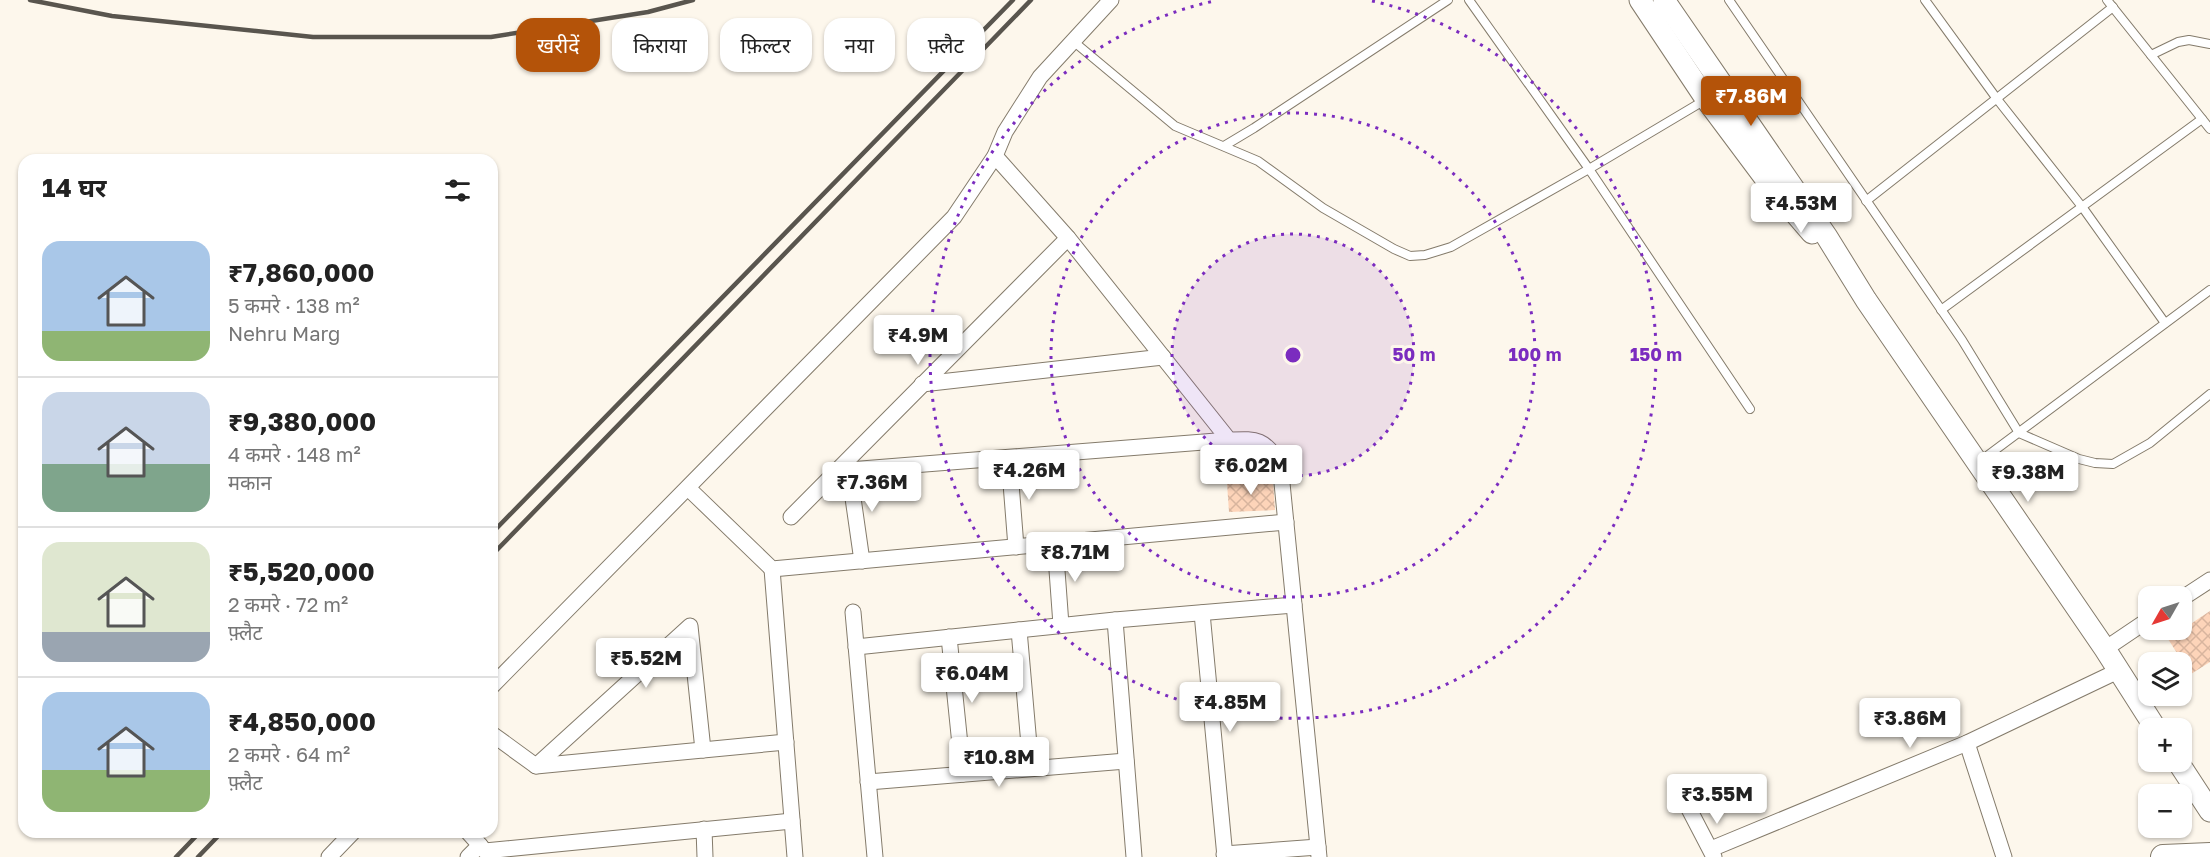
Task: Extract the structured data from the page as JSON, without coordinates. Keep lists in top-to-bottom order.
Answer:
{
  "north": "bottom left",
  "page": {
    "chip": [
      "खरीदें",
      "किराया",
      "फ़िल्टर",
      "नया",
      "फ़्लैट"
    ],
    "price": [
      "₹7.86M",
      "₹4.53M",
      "₹4.9M",
      "₹6.02M",
      "₹4.26M",
      "₹9.38M",
      "₹7.36M",
      "₹8.71M",
      "₹5.52M",
      "₹6.04M",
      "₹4.85M",
      "₹3.86M",
      "₹10.8M",
      "₹3.55M"
    ],
    "heading": "14 घर",
    "list": [
      {
        "name": "₹7,860,000",
        "note": "5 कमरे · 138 m² · Nehru Marg"
      },
      {
        "name": "₹9,380,000",
        "note": "4 कमरे · 148 m² · मकान"
      },
      {
        "name": "₹5,520,000",
        "note": "2 कमरे · 72 m² · फ़्लैट"
      },
      {
        "name": "₹4,850,000",
        "note": "2 कमरे · 64 m² · फ़्लैट"
      }
    ],
    "map_buttons": ["+", "−"]
  },
  "rings": ["50 m", "100 m", "150 m"]
}
